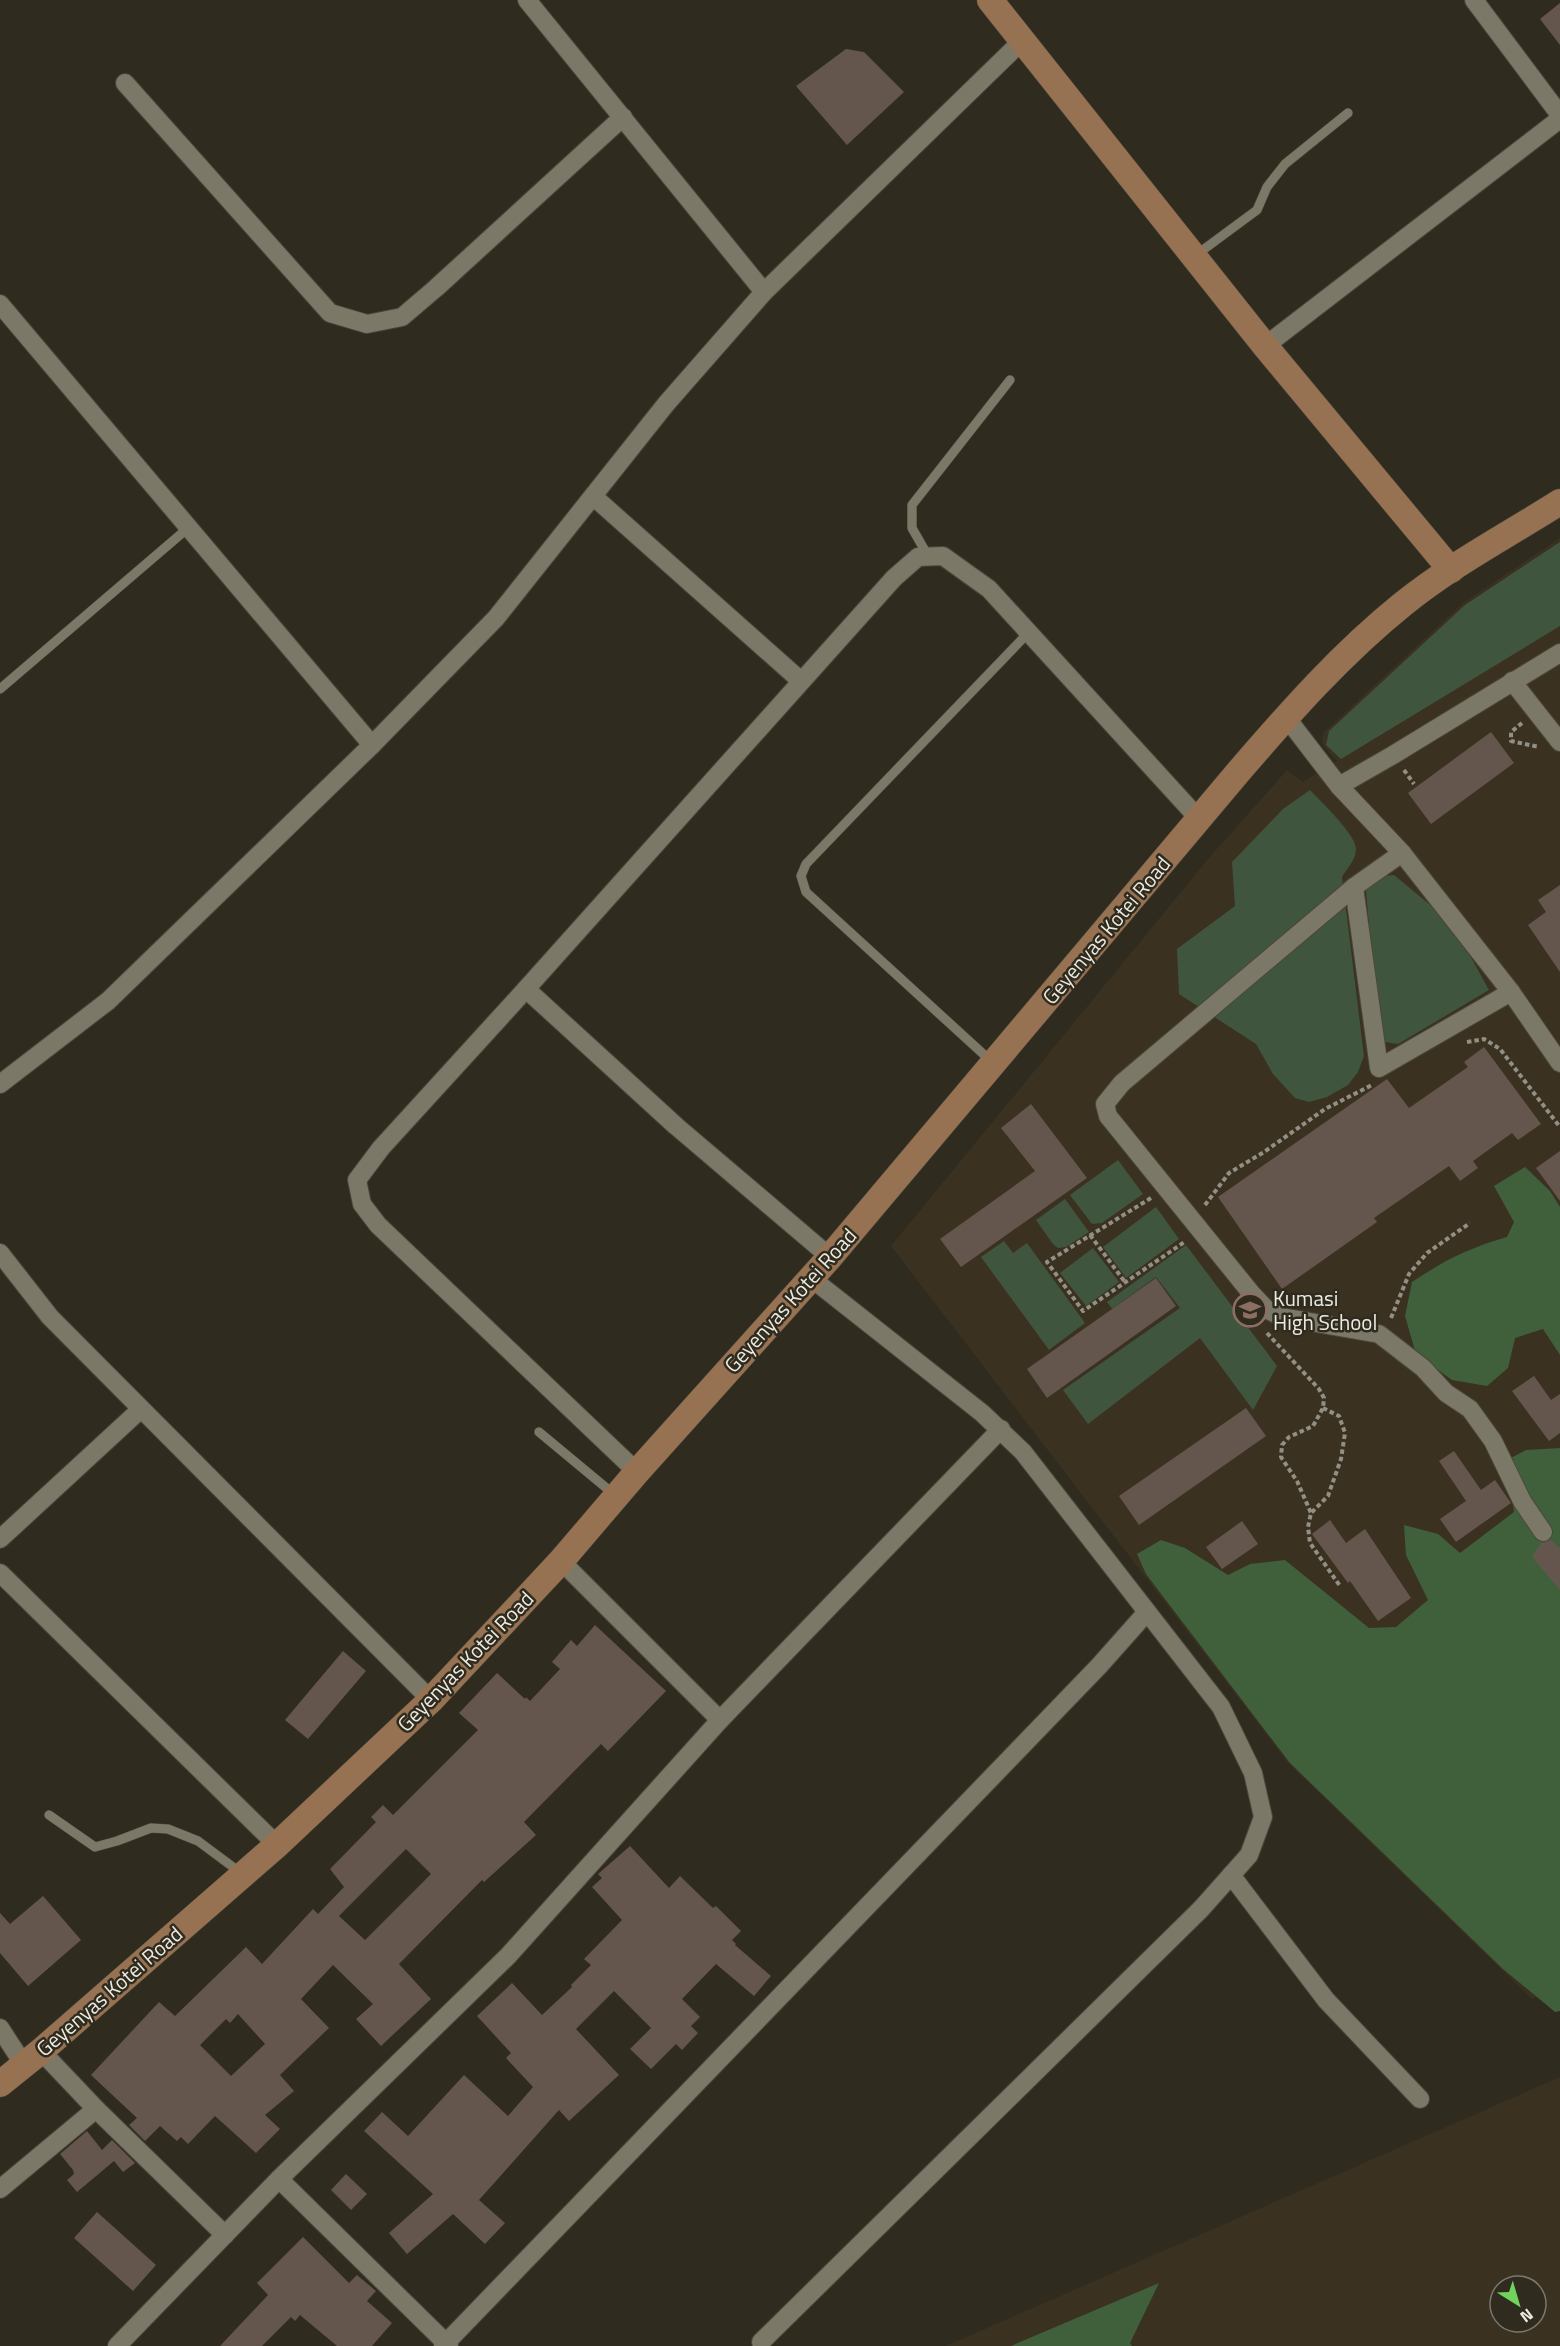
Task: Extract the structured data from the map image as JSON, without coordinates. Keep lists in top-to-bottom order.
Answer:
{
  "streets": {
    "street": ["Geyenyas Kotei Road"]
  },
  "places": {
    "school or university": ["Kumasi High School"]
  },
  "north": "bottom right"
}
